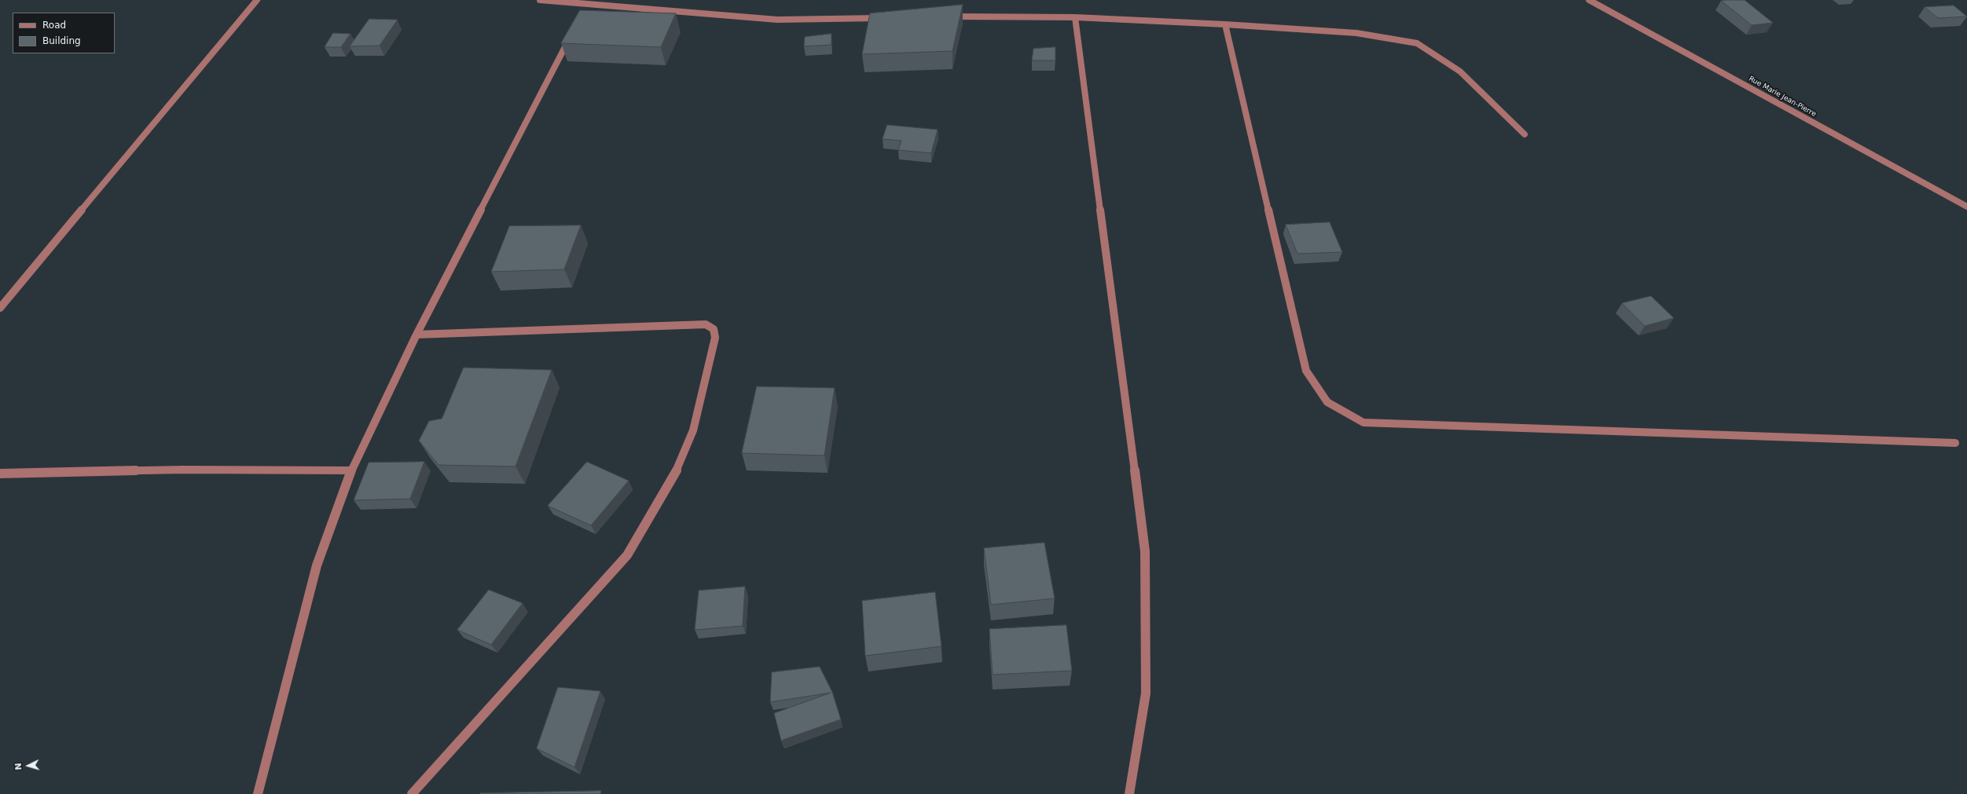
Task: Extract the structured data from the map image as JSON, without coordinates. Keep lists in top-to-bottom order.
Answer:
{
  "streets": {
    "street": ["Rue Marie Jean-Pierre"]
  },
  "legend": ["Road", "Building"],
  "north": "left"
}
